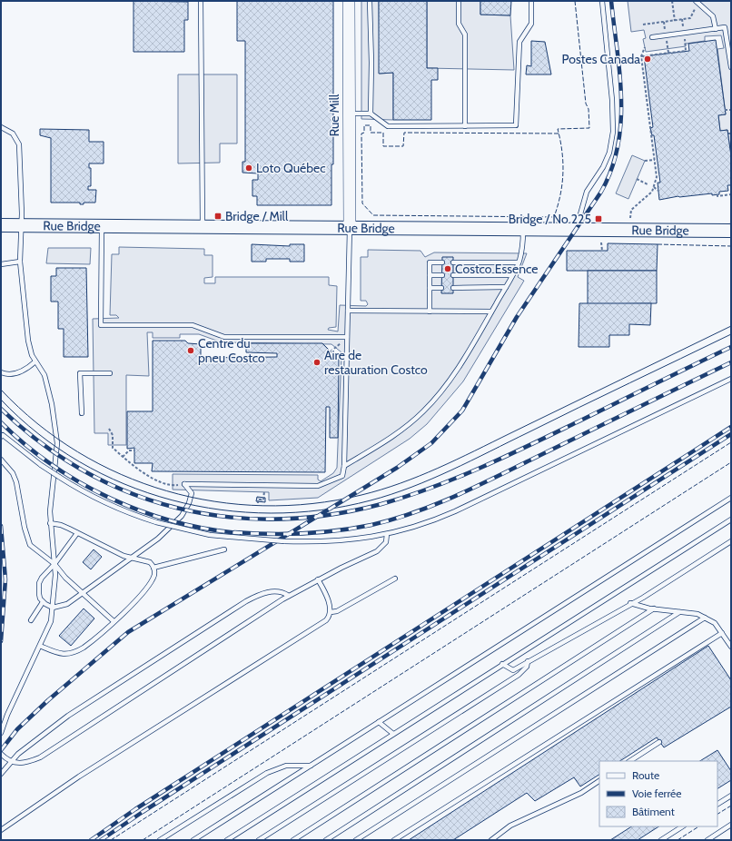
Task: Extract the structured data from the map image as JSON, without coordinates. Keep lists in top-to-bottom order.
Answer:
{
  "streets": {
    "main road": ["Rue Bridge"],
    "street": ["Rue Mill"]
  },
  "crossings": [
    ["Rue Mill", "Rue Bridge"]
  ],
  "places": {
    "other": [
      "Postes Canada",
      "Loto Québec",
      "Costco Essence",
      "Centre du pneu Costco",
      "Aire de restauration Costco"
    ],
    "transit": ["Bridge / Mill", "Bridge / No 225"]
  },
  "legend": ["Route", "Voie ferrée", "Bâtiment"]
}
